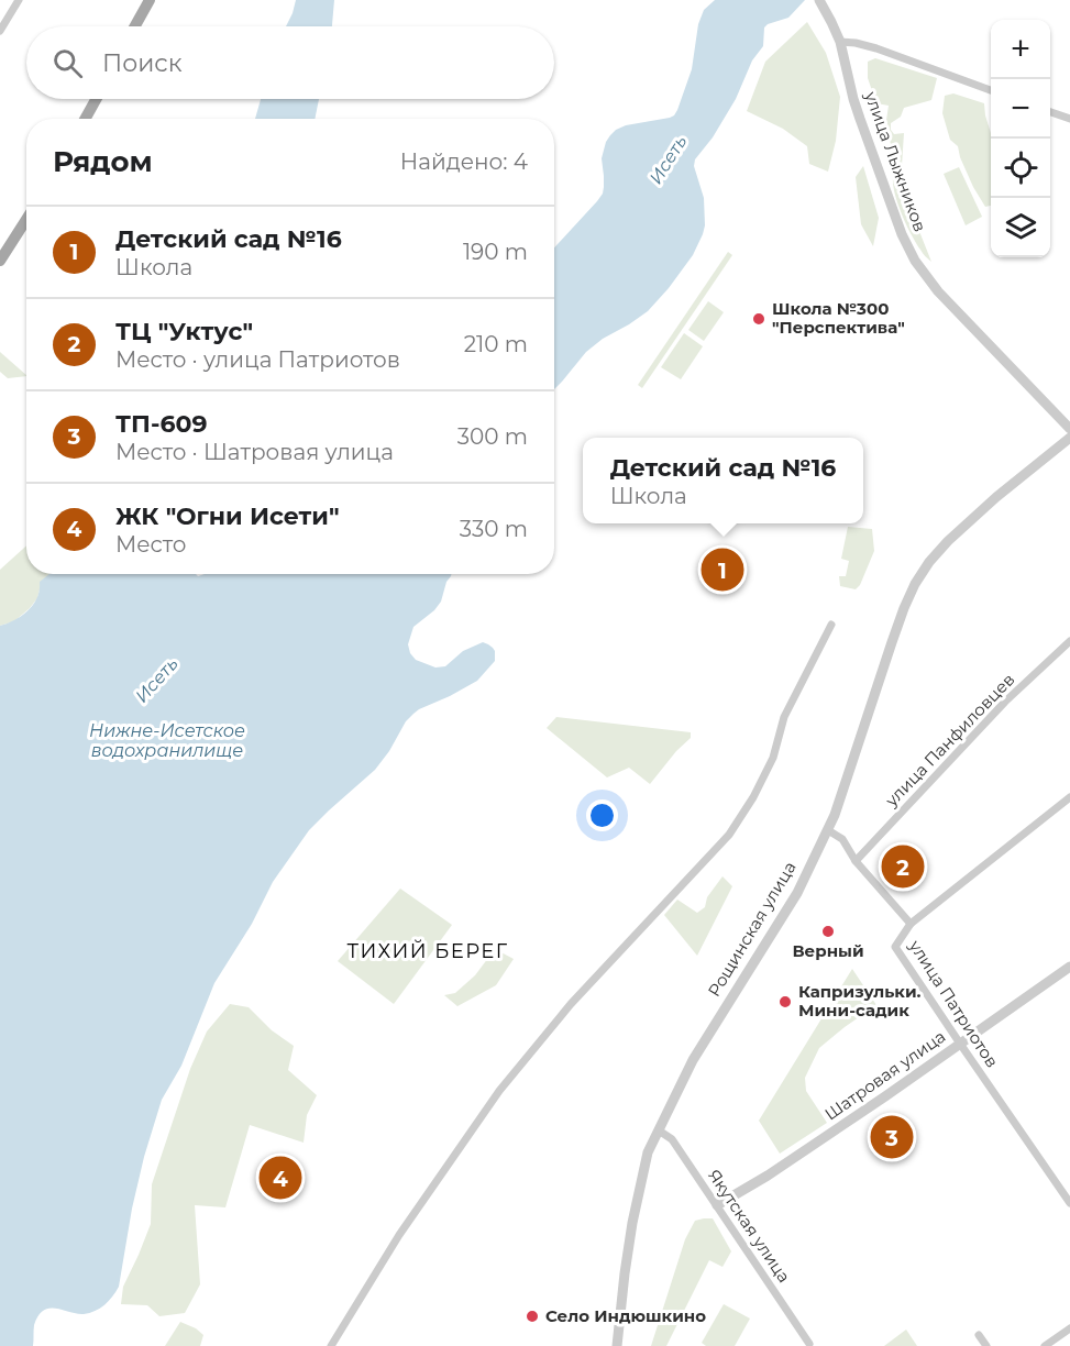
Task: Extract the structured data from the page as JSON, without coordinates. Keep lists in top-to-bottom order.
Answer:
{
  "streets": {
    "street": [
      "улица Лыжников",
      "улица Панфиловцев",
      "Рощинская улица",
      "улица Патриотов",
      "Шатровая улица",
      "Якутская улица"
    ]
  },
  "crossings": [
    ["улица Панфиловцев", "улица Патриотов"],
    ["Рощинская улица", "улица Патриотов"],
    ["Рощинская улица", "Якутская улица"],
    ["улица Патриотов", "Шатровая улица"],
    ["Шатровая улица", "Якутская улица"]
  ],
  "districts": ["ТИХИЙ БЕРЕГ"],
  "water": ["Исеть", "Нижне-Исетское водохранилище"],
  "places": [
    "Школа №300 \"Перспектива\"",
    "Верный",
    "Капризульки. Мини-садик",
    "Село Индюшкино"
  ],
  "page": {
    "map_buttons": ["+", "−"],
    "search": "Поиск",
    "heading": ["Рядом", "Найдено: 4"],
    "list": [
      {
        "mark": "1",
        "name": "Детский сад №16",
        "note": "Школа",
        "value": "190 m"
      },
      {
        "mark": "2",
        "name": "ТЦ \"Уктус\"",
        "note": "Место · улица Патриотов",
        "value": "210 m"
      },
      {
        "mark": "3",
        "name": "ТП-609",
        "note": "Место · Шатровая улица",
        "value": "300 m"
      },
      {
        "mark": "4",
        "name": "ЖК \"Огни Исети\"",
        "note": "Место",
        "value": "330 m"
      }
    ],
    "popup": ["Детский сад №16", "Школа"],
    "pins": [
      "1",
      "2",
      "3",
      "4"
    ]
  }
}
